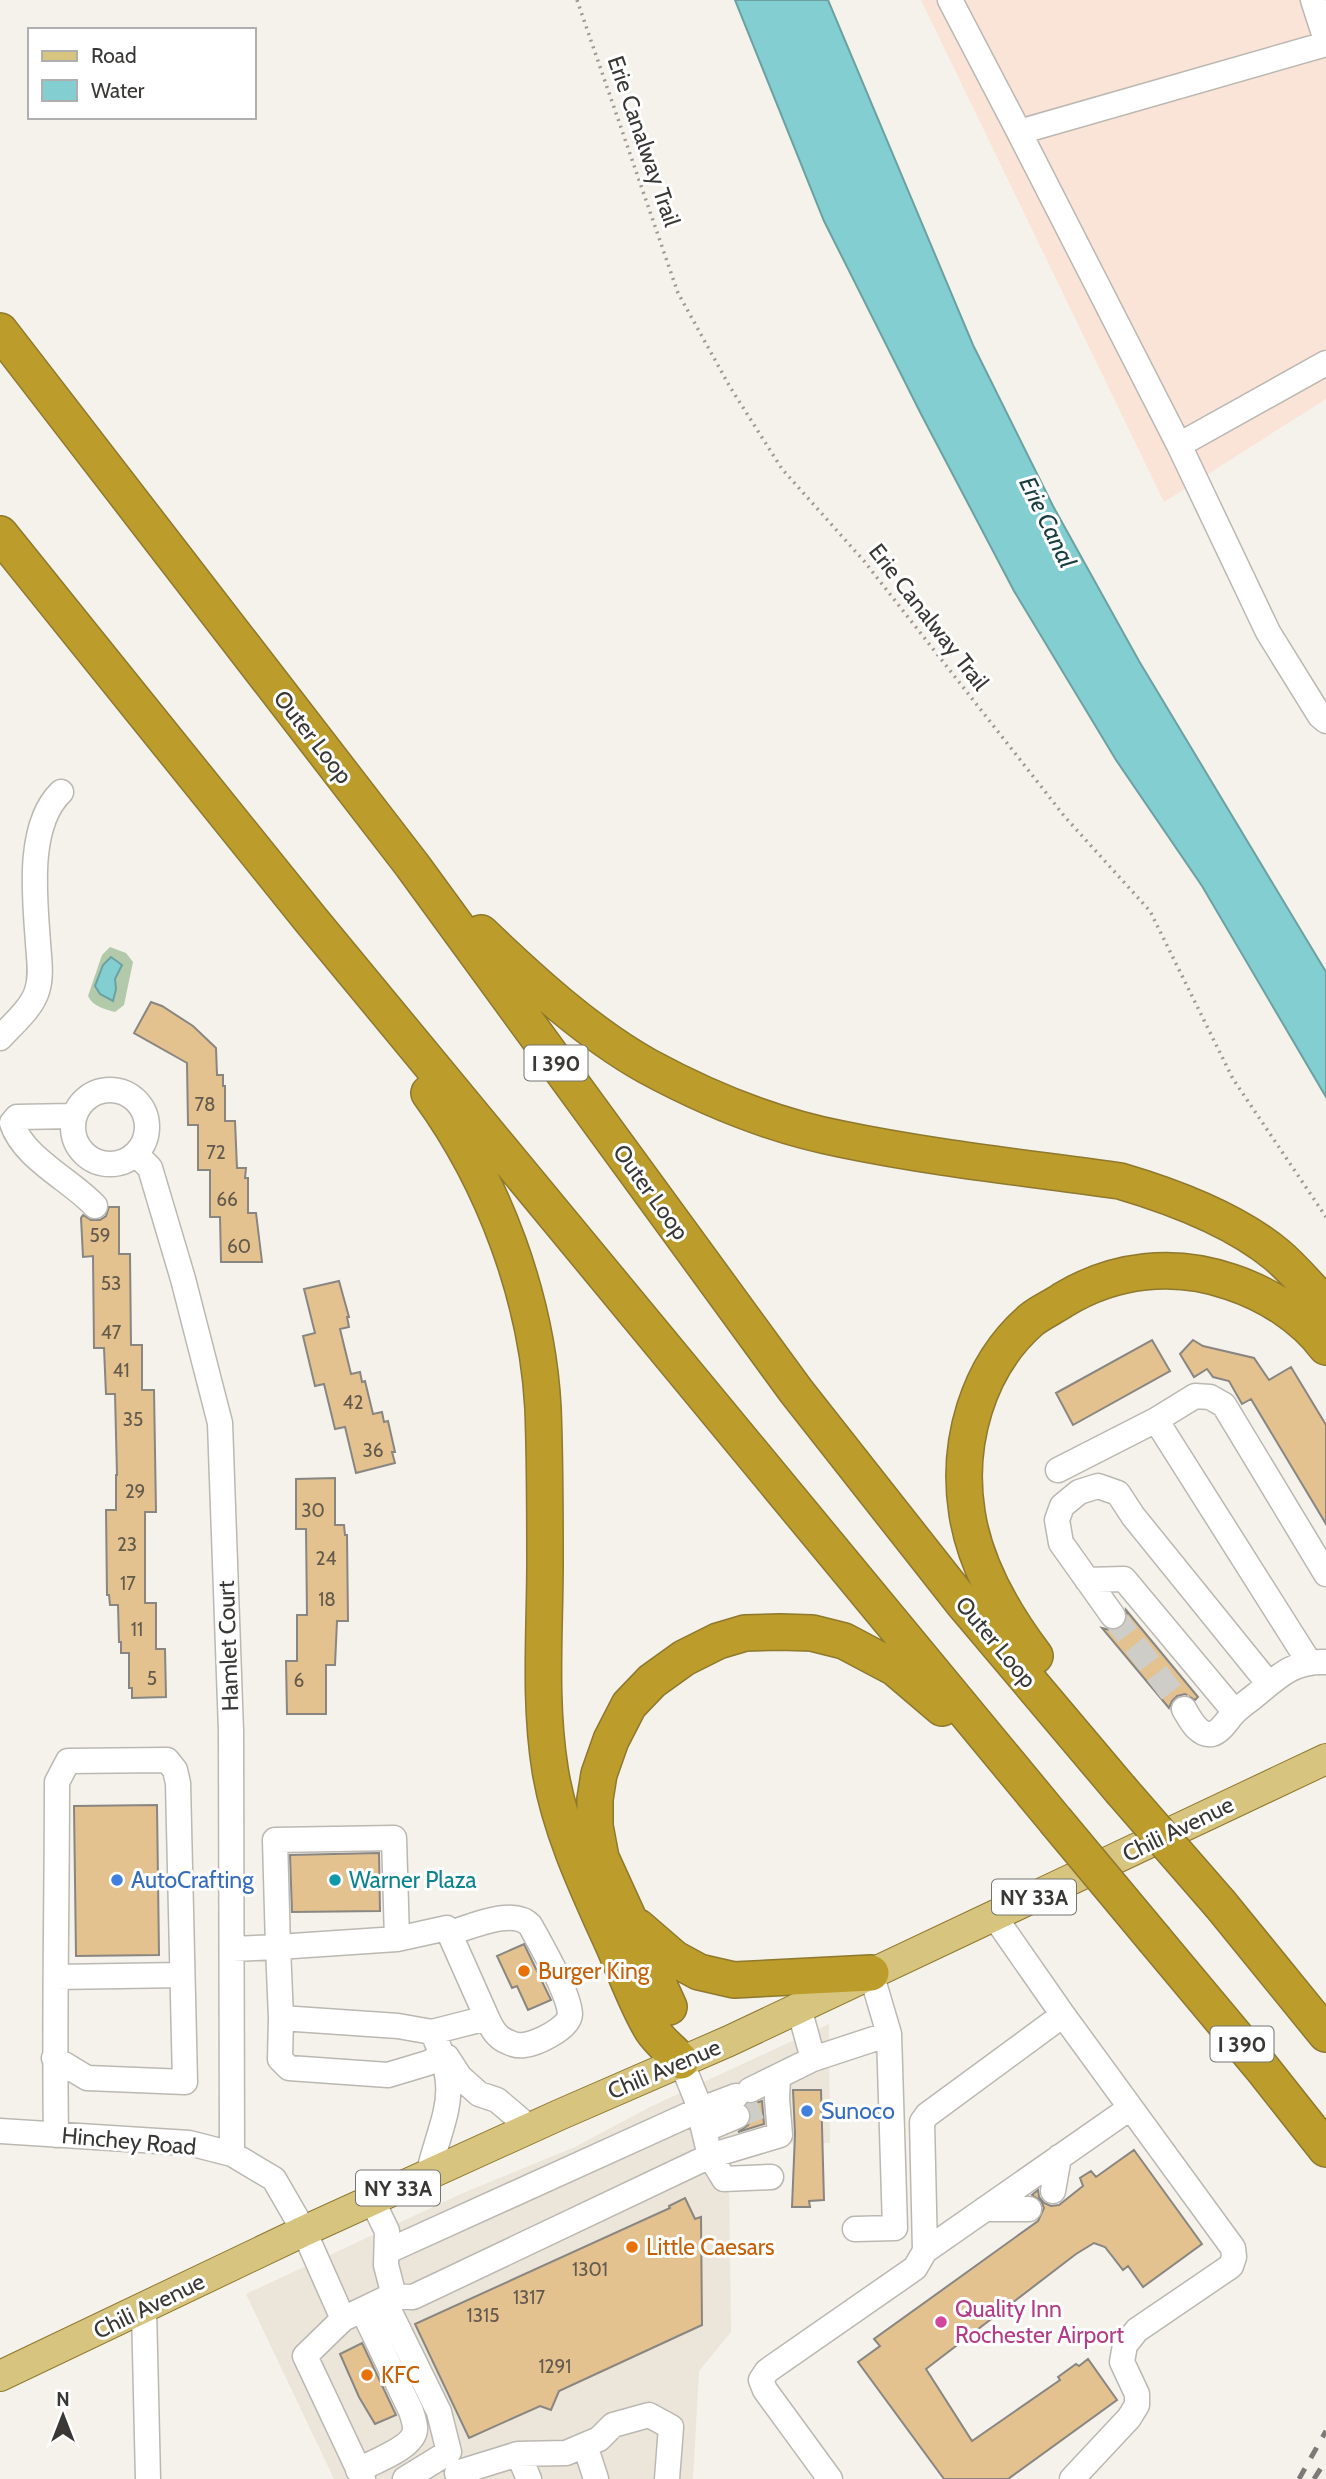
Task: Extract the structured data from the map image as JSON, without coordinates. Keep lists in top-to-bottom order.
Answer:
{
  "streets": {
    "highway": ["Outer Loop", "I 390"],
    "main road": ["Chili Avenue", "NY 33A"],
    "street": ["Hamlet Court", "Hinchey Road"],
    "path": ["Erie Canalway Trail"]
  },
  "crossings": [
    ["Hamlet Court", "Hinchey Road"],
    ["Chili Avenue", "Hinchey Road"]
  ],
  "water": ["Erie Canal"],
  "places": [
    "AutoCrafting",
    "Warner Plaza",
    "Burger King",
    "Sunoco",
    "Little Caesars",
    "Quality Inn Rochester Airport",
    "KFC"
  ],
  "house_numbers": [
    "78",
    "72",
    "66",
    "59",
    "60",
    "53",
    "47",
    "41",
    "42",
    "35",
    "36",
    "29",
    "30",
    "23",
    "24",
    "17",
    "18",
    "11",
    "5",
    "6",
    "1301",
    "1317",
    "1315",
    "1291"
  ],
  "legend": ["Road", "Water"],
  "north": "top"
}
